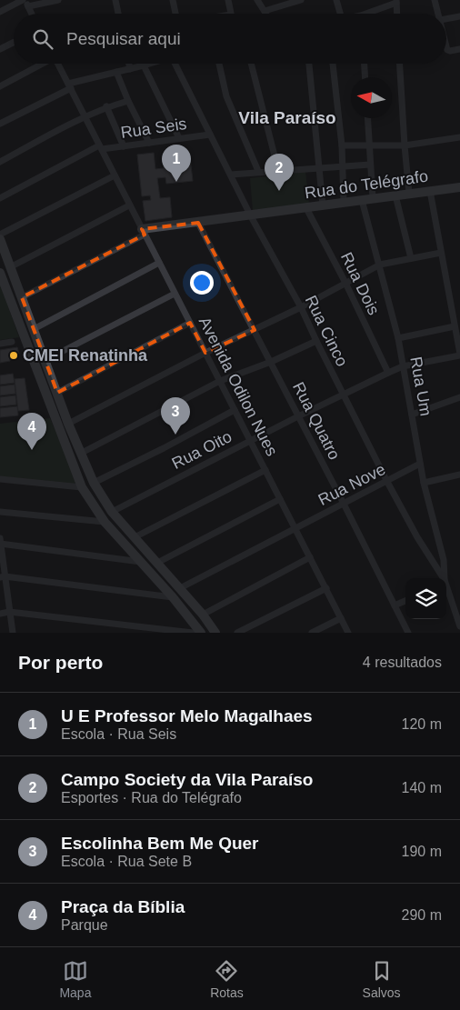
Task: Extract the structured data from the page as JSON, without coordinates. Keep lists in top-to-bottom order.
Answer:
{
  "streets": {
    "street": [
      "Rua Seis",
      "Rua do Telégrafo",
      "Rua Dois",
      "Rua Cinco",
      "Avenida Odilon Nues",
      "Rua Um",
      "Rua Quatro",
      "Rua Oito",
      "Rua Nove"
    ]
  },
  "crossings": [
    ["Rua Seis", "Rua Cinco"],
    ["Rua Seis", "Avenida Odilon Nues"],
    ["Rua do Telégrafo", "Rua Dois"],
    ["Rua do Telégrafo", "Rua Cinco"],
    ["Rua do Telégrafo", "Avenida Odilon Nues"],
    ["Rua do Telégrafo", "Rua Um"],
    ["Rua do Telégrafo", "Rua Quatro"],
    ["Rua Dois", "Rua Oito"],
    ["Rua Cinco", "Rua Oito"],
    ["Rua Cinco", "Rua Nove"],
    ["Avenida Odilon Nues", "Rua Oito"],
    ["Avenida Odilon Nues", "Rua Nove"],
    ["Rua Um", "Rua Oito"],
    ["Rua Um", "Rua Nove"],
    ["Rua Quatro", "Rua Oito"],
    ["Rua Quatro", "Rua Nove"]
  ],
  "districts": ["Vila Paraíso"],
  "places": ["CMEI Renatinha"],
  "north": "left",
  "page": {
    "search": "Pesquisar aqui",
    "pins": [
      "1",
      "2",
      "3",
      "4"
    ],
    "heading": ["Por perto", "4 resultados"],
    "list": [
      {
        "mark": "1",
        "name": "U E Professor Melo Magalhaes",
        "note": "Escola · Rua Seis",
        "value": "120 m"
      },
      {
        "mark": "2",
        "name": "Campo Society da Vila Paraíso",
        "note": "Esportes · Rua do Telégrafo",
        "value": "140 m"
      },
      {
        "mark": "3",
        "name": "Escolinha Bem Me Quer",
        "note": "Escola · Rua Sete B",
        "value": "190 m"
      },
      {
        "mark": "4",
        "name": "Praça da Bíblia",
        "note": "Parque",
        "value": "290 m"
      }
    ],
    "nav": ["Mapa", "Rotas", "Salvos"]
  }
}
